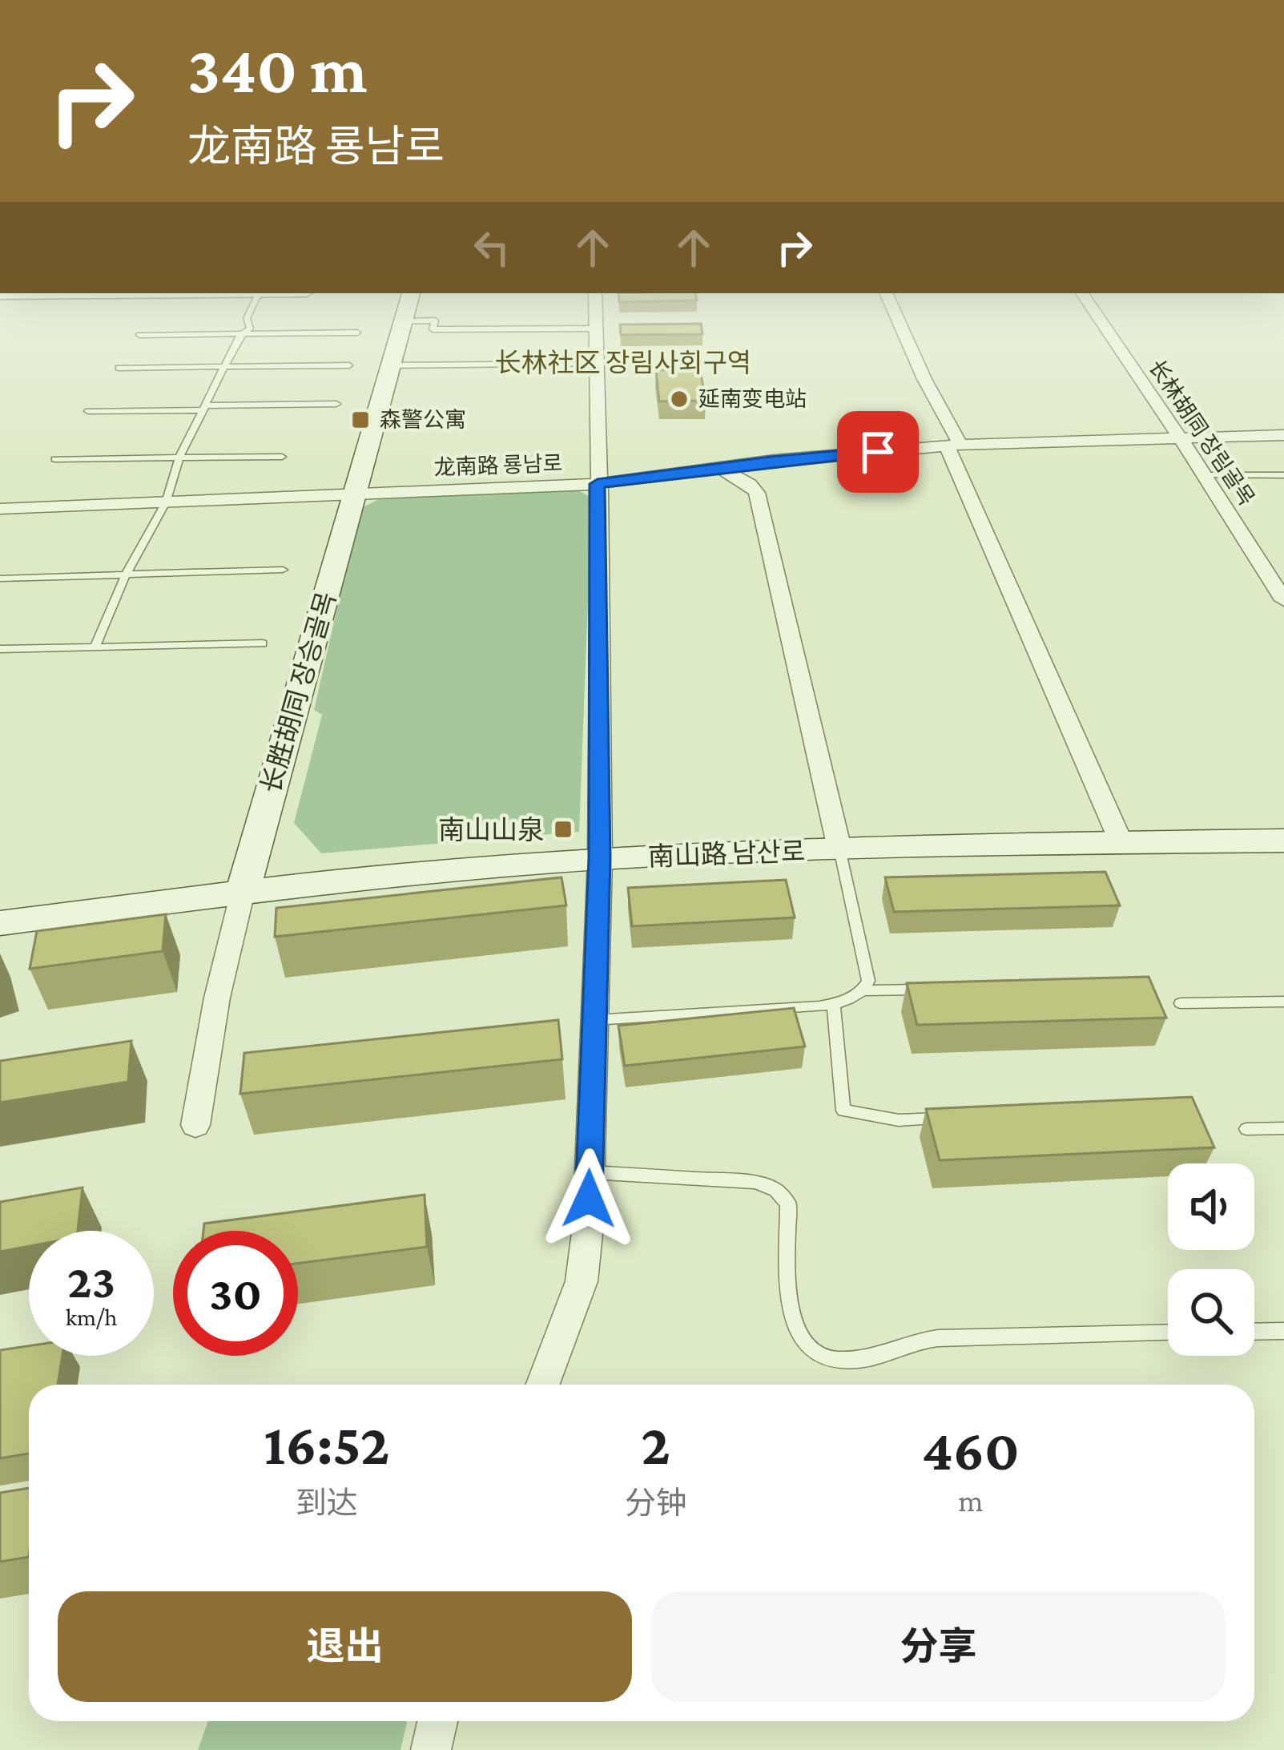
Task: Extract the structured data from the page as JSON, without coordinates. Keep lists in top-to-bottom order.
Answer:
{
  "streets": {
    "street": [
      "长林胡同 장림골목",
      "龙南路 룡남로",
      "长胜胡同 장승골목",
      "南山路 남산로"
    ]
  },
  "crossings": [
    ["长林胡同 장림골목", "龙南路 룡남로"],
    ["龙南路 룡남로", "长胜胡同 장승골목"],
    ["长胜胡同 장승골목", "南山路 남산로"]
  ],
  "districts": ["长林社区 장림사회구역"],
  "places": {
    "other": ["延南变电站"],
    "transit": ["森警公寓", "南山山泉"]
  },
  "page": {
    "turn": ["340 m", "龙南路 룡남로"],
    "speed": "23 km/h",
    "limit": "30",
    "eta": [
      "16:52",
      "到达",
      "2",
      "分钟",
      "460",
      "m"
    ],
    "buttons": ["退出", "分享"]
  }
}
